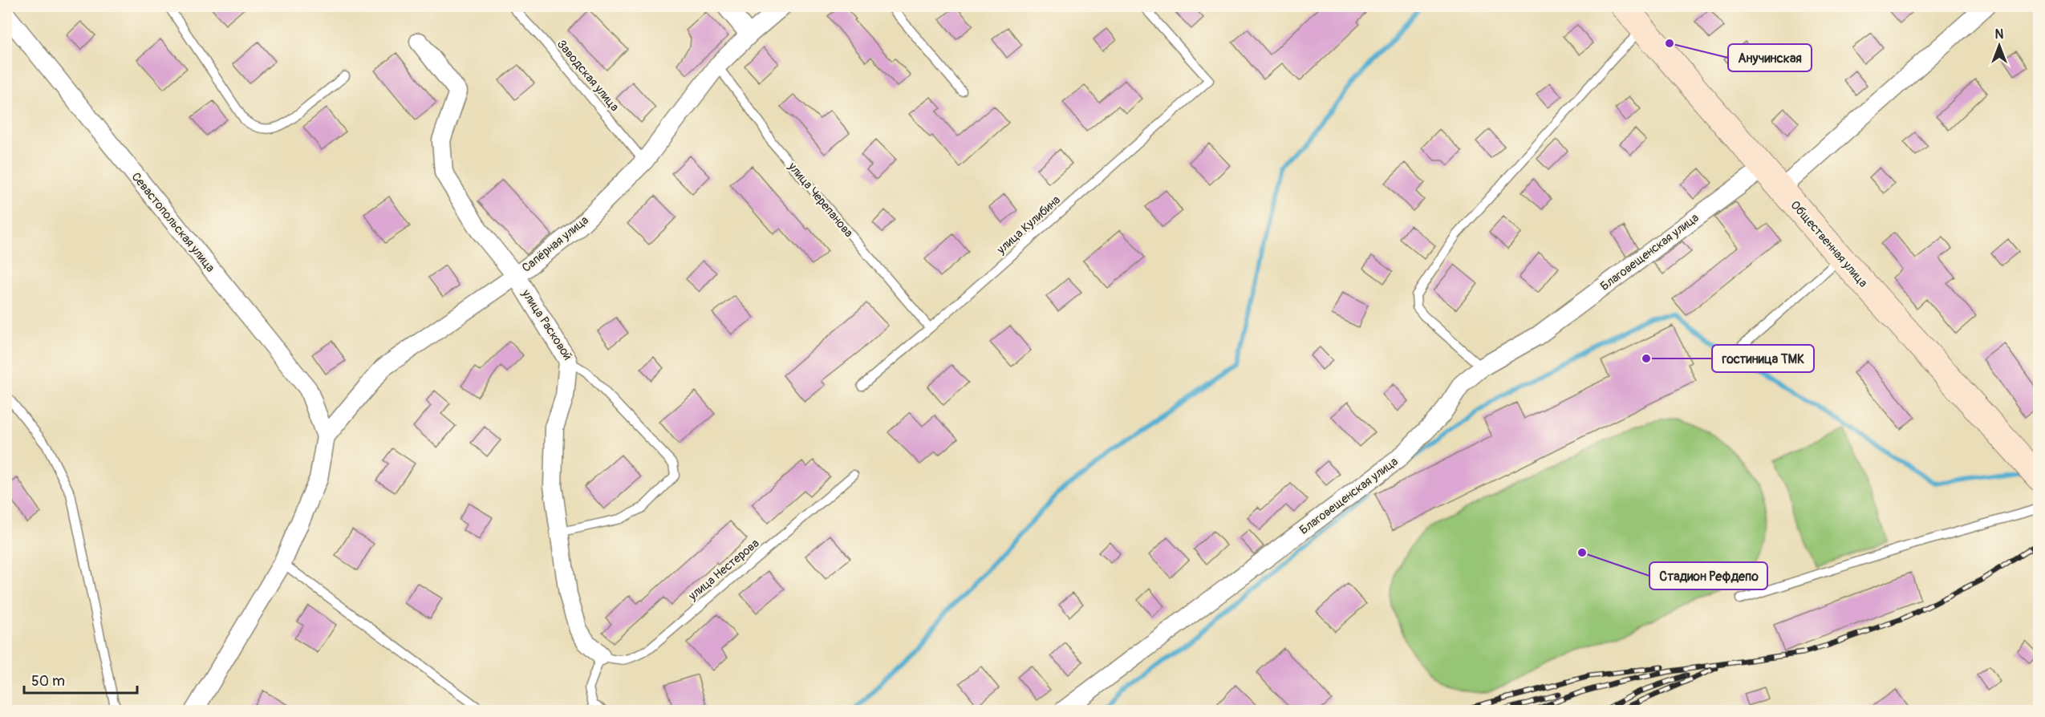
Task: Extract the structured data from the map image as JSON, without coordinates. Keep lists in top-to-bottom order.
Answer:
{
  "streets": {
    "main road": ["Общественная улица"],
    "street": [
      "Севастопольская улица",
      "Сапёрная улица",
      "Благовещенская улица",
      "улица Расковой"
    ],
    "lane": [
      "Заводская улица",
      "улица Черепанова",
      "улица Кулибина",
      "улица Нестерова"
    ]
  },
  "crossings": [
    ["Заводская улица", "Сапёрная улица"],
    ["улица Черепанова", "улица Кулибина"],
    ["улица Черепанова", "Сапёрная улица"],
    ["Севастопольская улица", "Сапёрная улица"],
    ["Сапёрная улица", "улица Расковой"],
    ["Общественная улица", "Благовещенская улица"]
  ],
  "places": ["Анучинская", "гостиница ТМК", "Стадион Рефдепо"],
  "scale_bar": "50 m",
  "north": "top"
}
